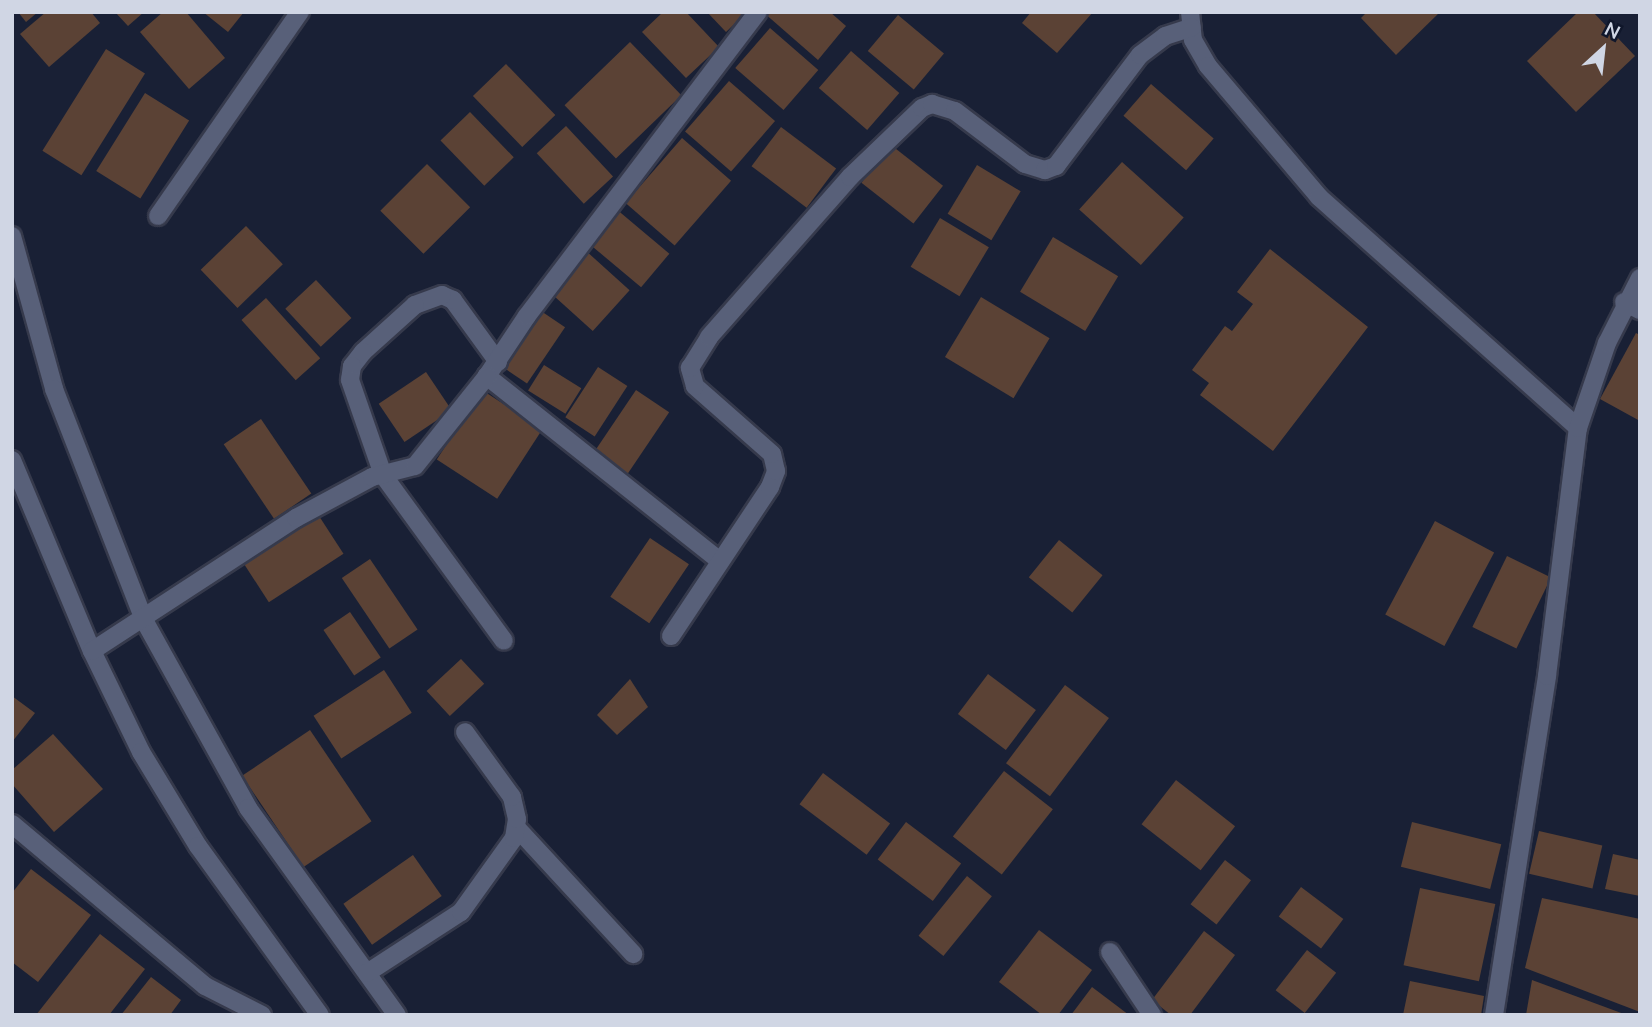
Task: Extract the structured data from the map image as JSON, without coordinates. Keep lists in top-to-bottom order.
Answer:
{
  "north": "top right"
}
